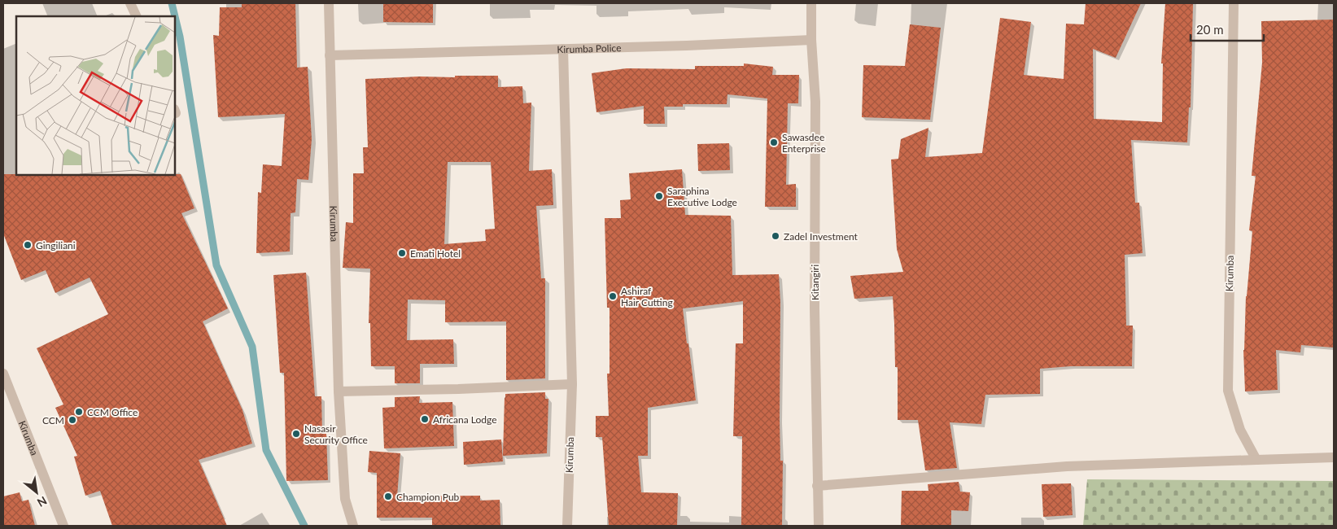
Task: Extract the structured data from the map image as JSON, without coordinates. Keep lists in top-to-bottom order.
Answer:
{
  "streets": {
    "street": ["Kirumba Police", "Kirumba", "Kitangiri"]
  },
  "crossings": [
    ["Kirumba Police", "Kirumba"],
    ["Kirumba Police", "Kitangiri"]
  ],
  "places": [
    "Sawasdee Enterprise",
    "Saraphina Executive Lodge",
    "Zadel Investment",
    "Gingiliani",
    "Emati Hotel",
    "Ashiraf Hair Cutting",
    "CCM Office",
    "Africana Lodge",
    "CCM",
    "Nasasir Security Office",
    "Champion Pub"
  ],
  "scale_bar": "20 m",
  "north": "bottom right"
}
